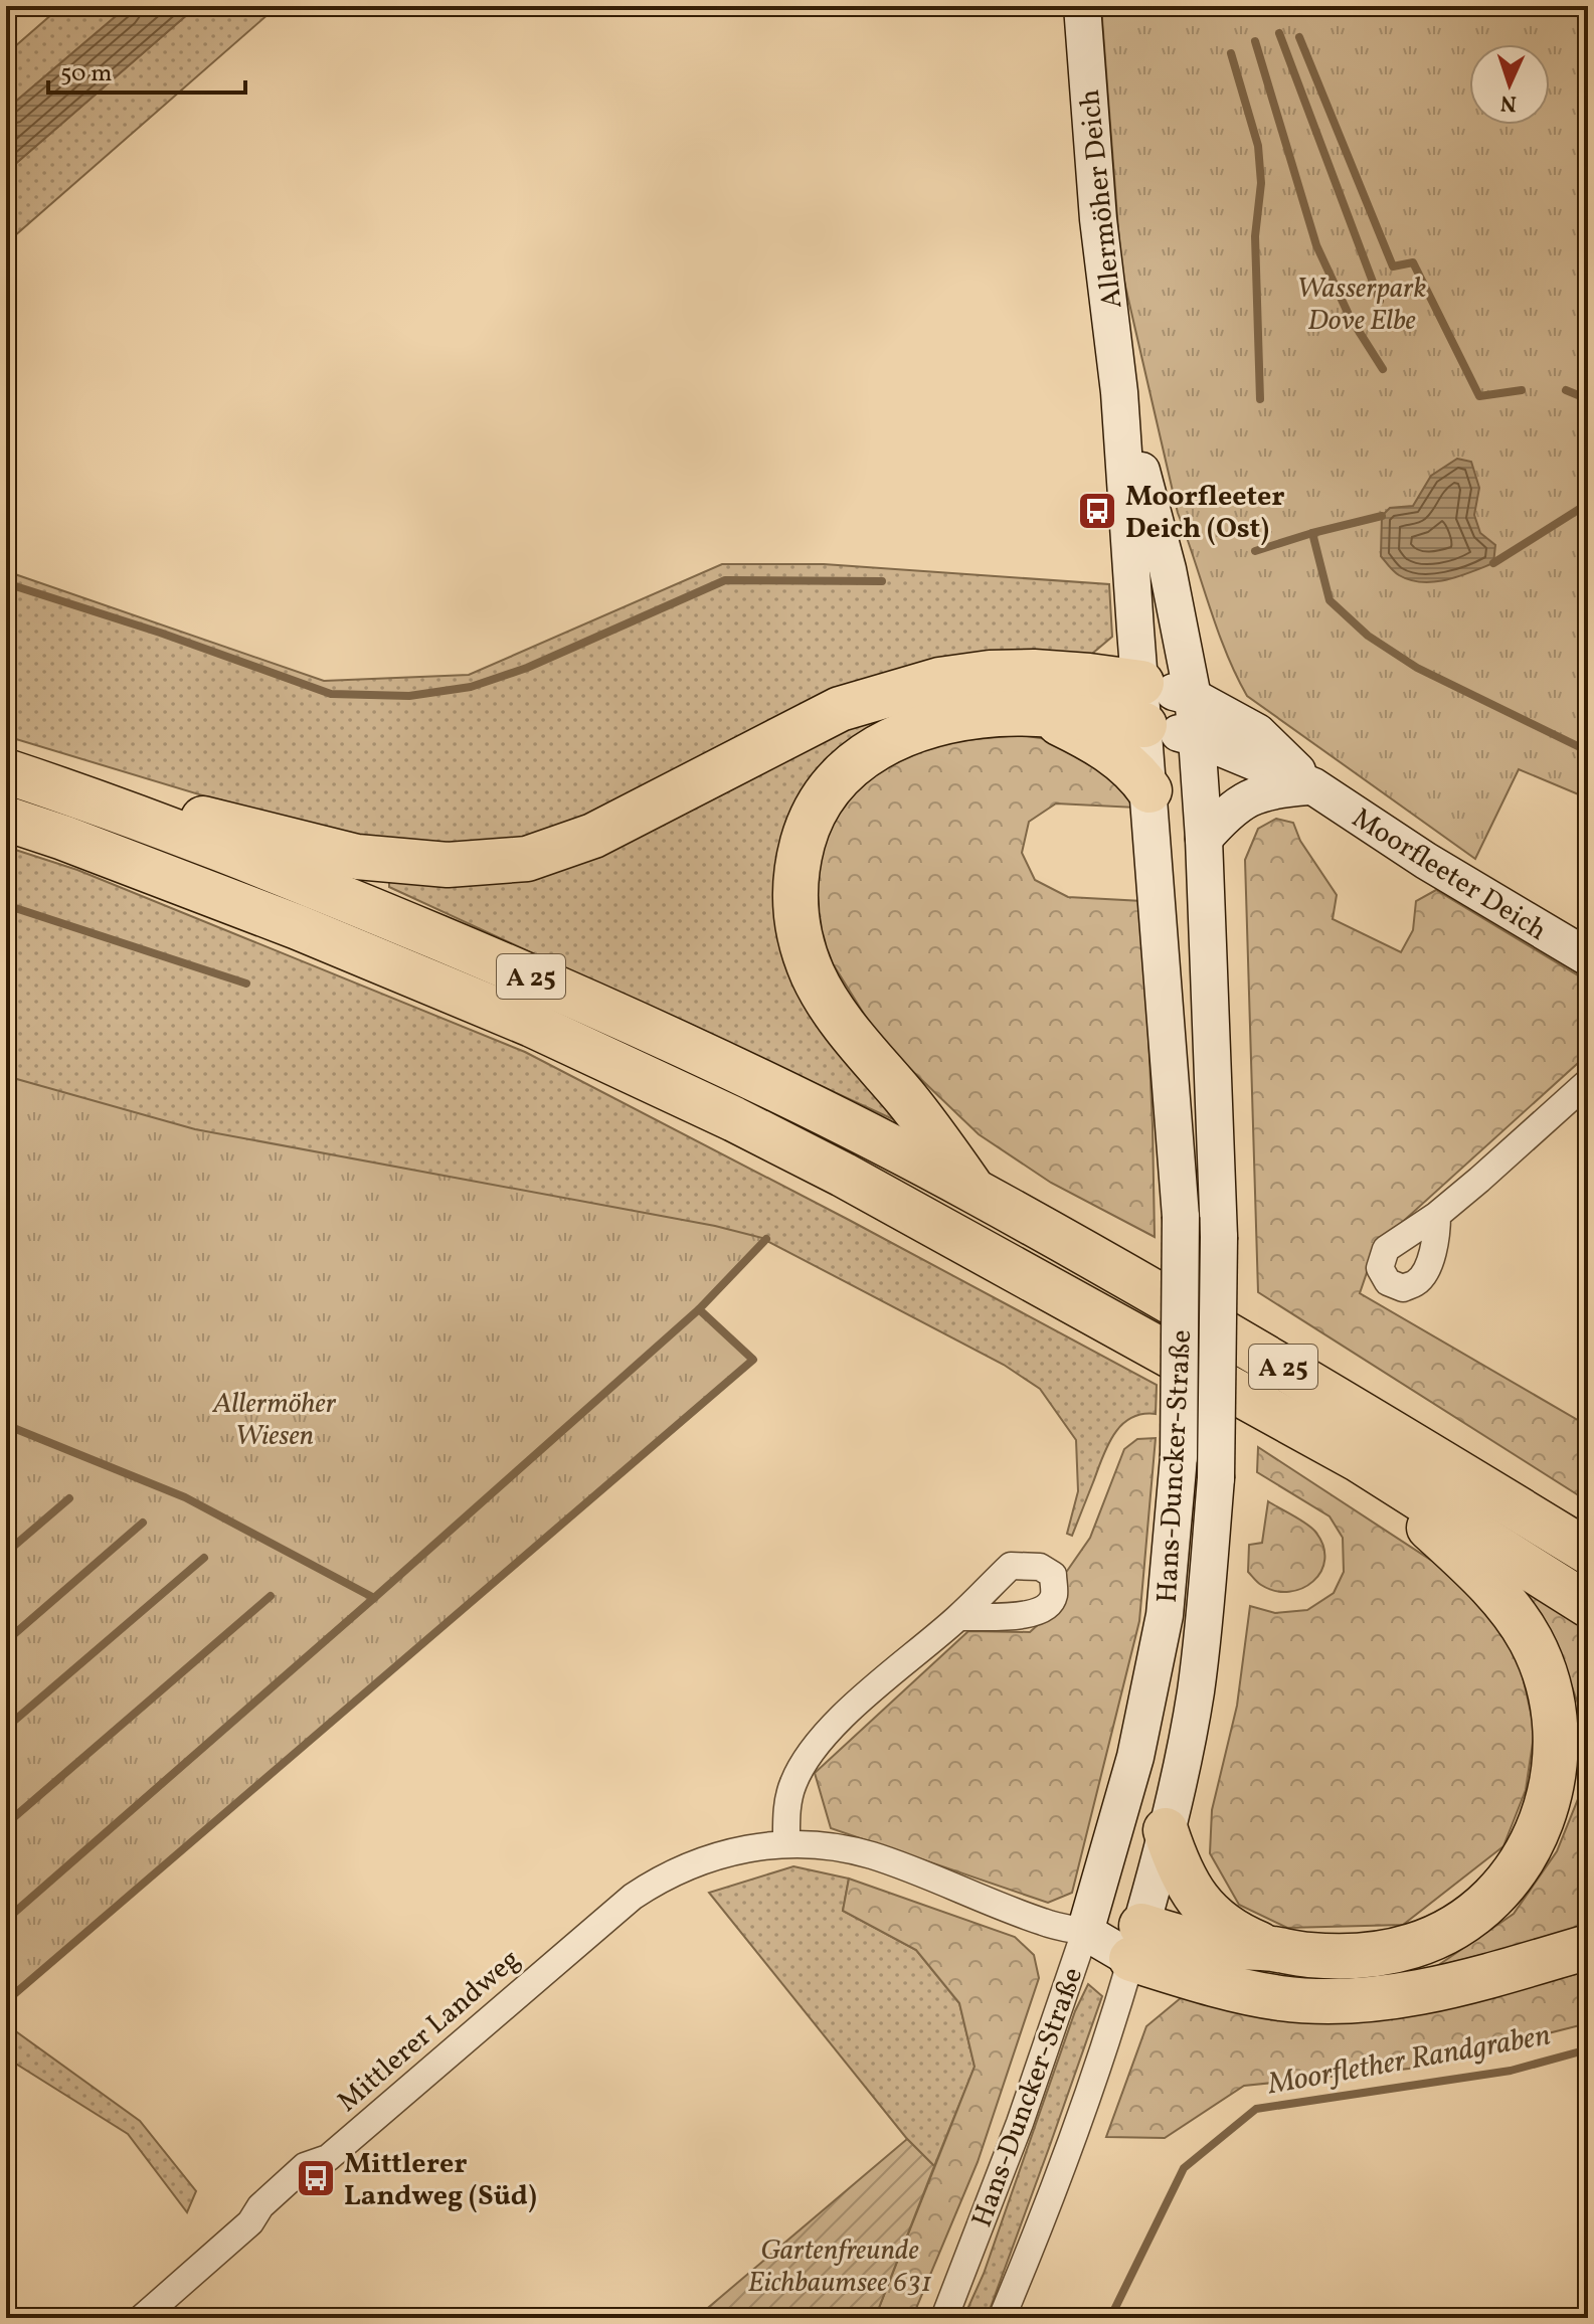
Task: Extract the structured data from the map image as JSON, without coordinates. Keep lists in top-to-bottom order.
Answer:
{
  "streets": {
    "highway": ["A 25"],
    "street": [
      "Allermöher Deich",
      "Moorfleeter Deich",
      "Hans-Duncker-Straße",
      "Mittlerer Landweg"
    ]
  },
  "crossings": [
    ["Allermöher Deich", "Moorfleeter Deich"],
    ["Allermöher Deich", "Hans-Duncker-Straße"],
    ["Moorfleeter Deich", "Hans-Duncker-Straße"],
    ["Hans-Duncker-Straße", "Mittlerer Landweg"]
  ],
  "water": ["Moorflether Randgraben"],
  "parks": ["Wasserpark Dove Elbe", "Allermöher Wiesen", "Gartenfreunde Eichbaumsee 631"],
  "places": {
    "bus stop": ["Moorfleeter Deich (Ost)", "Mittlerer Landweg (Süd)"]
  },
  "scale_bar": "50 m",
  "north": "bottom"
}
